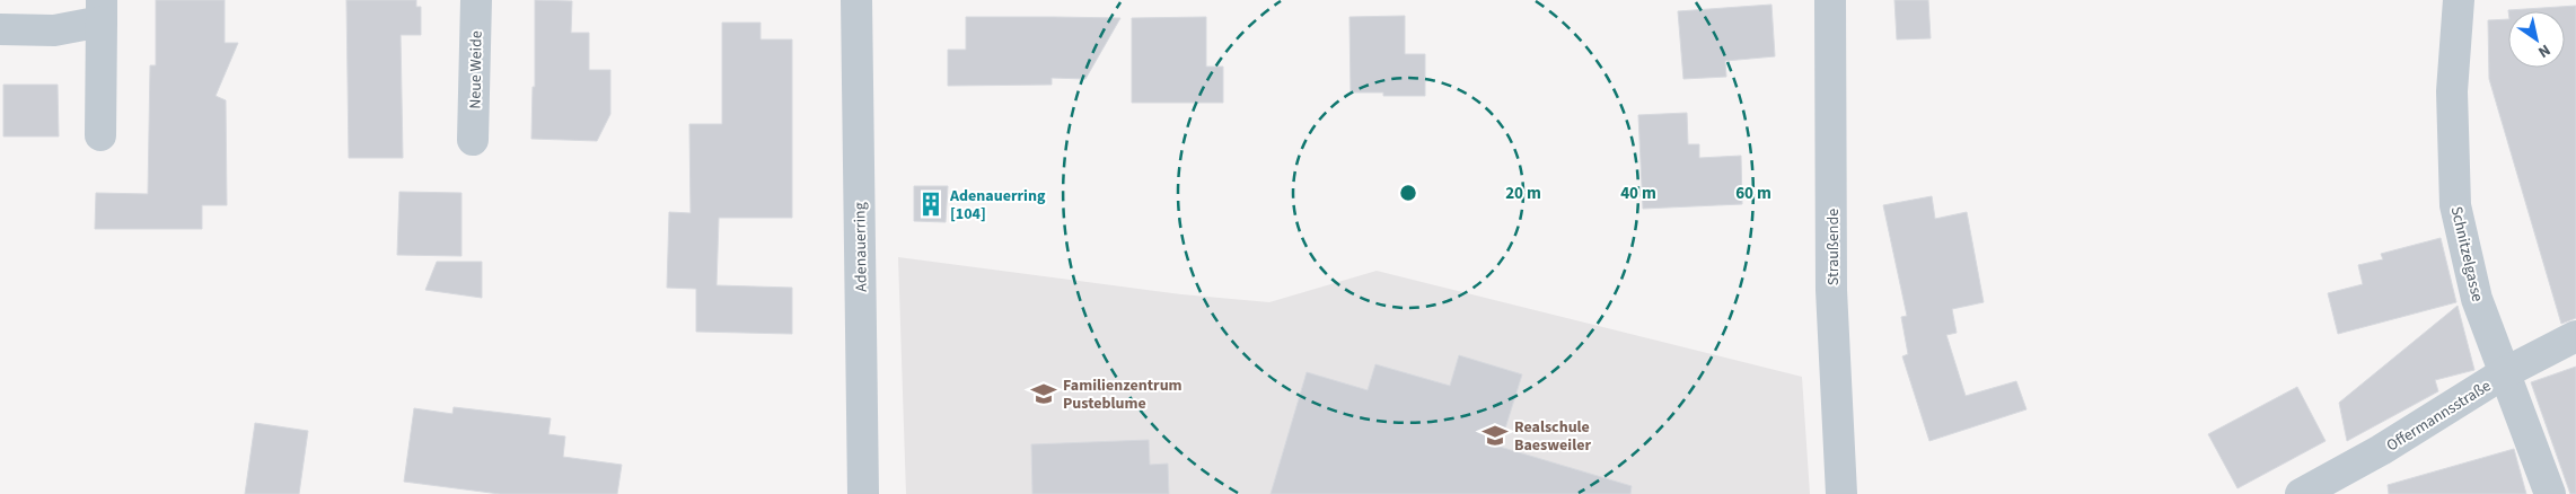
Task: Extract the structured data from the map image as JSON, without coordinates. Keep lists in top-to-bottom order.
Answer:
{
  "streets": {
    "street": [
      "Neue Weide",
      "Adenauerring",
      "Straußende",
      "Schnitzelgasse",
      "Offermannsstraße"
    ]
  },
  "crossings": [
    ["Schnitzelgasse", "Offermannsstraße"]
  ],
  "places": {
    "building": ["Adenauerring [104]"],
    "school or university": ["Familienzentrum Pusteblume", "Realschule Baesweiler"]
  },
  "north": "bottom right",
  "rings": ["20 m", "40 m", "60 m"]
}
